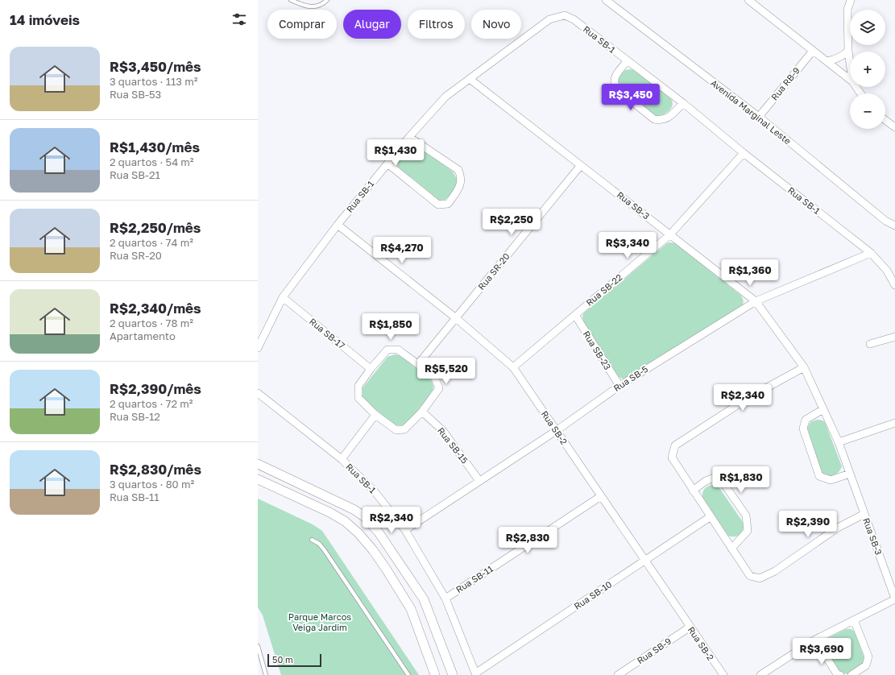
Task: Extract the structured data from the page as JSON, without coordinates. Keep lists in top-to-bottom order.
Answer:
{
  "streets": {
    "street": [
      "Rua SB-1",
      "Rua RB-9",
      "Avenida Marginal Leste",
      "Rua SB-3",
      "Rua SR-20",
      "Rua SB-22",
      "Rua SB-17",
      "Rua SB-23",
      "Rua SB-5",
      "Rua SB-2",
      "Rua SB-15",
      "Rua SB-11",
      "Rua SB-10",
      "Rua SB-9"
    ]
  },
  "crossings": [
    ["Rua SB-1", "Rua SB-3"],
    ["Rua SB-1", "Rua SB-22"],
    ["Rua SB-1", "Rua SB-17"],
    ["Rua SB-1", "Rua SB-5"],
    ["Rua SB-1", "Rua SB-2"],
    ["Rua SB-1", "Rua SB-11"],
    ["Rua SB-1", "Rua SB-10"],
    ["Rua RB-9", "Avenida Marginal Leste"],
    ["Rua SB-3", "Rua SR-20"],
    ["Rua SB-3", "Rua SB-22"],
    ["Rua SB-3", "Rua SB-5"],
    ["Rua SR-20", "Rua SB-17"],
    ["Rua SR-20", "Rua SB-2"],
    ["Rua SR-20", "Rua SB-15"],
    ["Rua SB-22", "Rua SB-23"],
    ["Rua SB-22", "Rua SB-2"],
    ["Rua SB-17", "Rua SB-15"],
    ["Rua SB-23", "Rua SB-5"],
    ["Rua SB-5", "Rua SB-2"],
    ["Rua SB-5", "Rua SB-15"],
    ["Rua SB-2", "Rua SB-11"],
    ["Rua SB-2", "Rua SB-10"],
    ["Rua SB-2", "Rua SB-9"]
  ],
  "parks": ["Parque Marcos Veiga Jardim"],
  "scale_bar": "50 m",
  "page": {
    "heading": "14 imóveis",
    "map_buttons": ["+", "−"],
    "chip": [
      "Comprar",
      "Alugar",
      "Filtros",
      "Novo"
    ],
    "list": [
      {
        "name": "R$3,450/mês",
        "note": "3 quartos · 113 m² · Rua SB-53"
      },
      {
        "name": "R$1,430/mês",
        "note": "2 quartos · 54 m² · Rua SB-21"
      },
      {
        "name": "R$2,250/mês",
        "note": "2 quartos · 74 m² · Rua SR-20"
      },
      {
        "name": "R$2,340/mês",
        "note": "2 quartos · 78 m² · Apartamento"
      },
      {
        "name": "R$2,390/mês",
        "note": "2 quartos · 72 m² · Rua SB-12"
      },
      {
        "name": "R$2,830/mês",
        "note": "3 quartos · 80 m² · Rua SB-11"
      }
    ],
    "price": [
      "R$3,450",
      "R$1,430",
      "R$2,250",
      "R$3,340",
      "R$4,270",
      "R$1,360",
      "R$1,850",
      "R$5,520",
      "R$2,340",
      "R$1,830",
      "R$2,340",
      "R$2,390",
      "R$2,830",
      "R$3,690"
    ],
    "scale": "50 m"
  }
}
